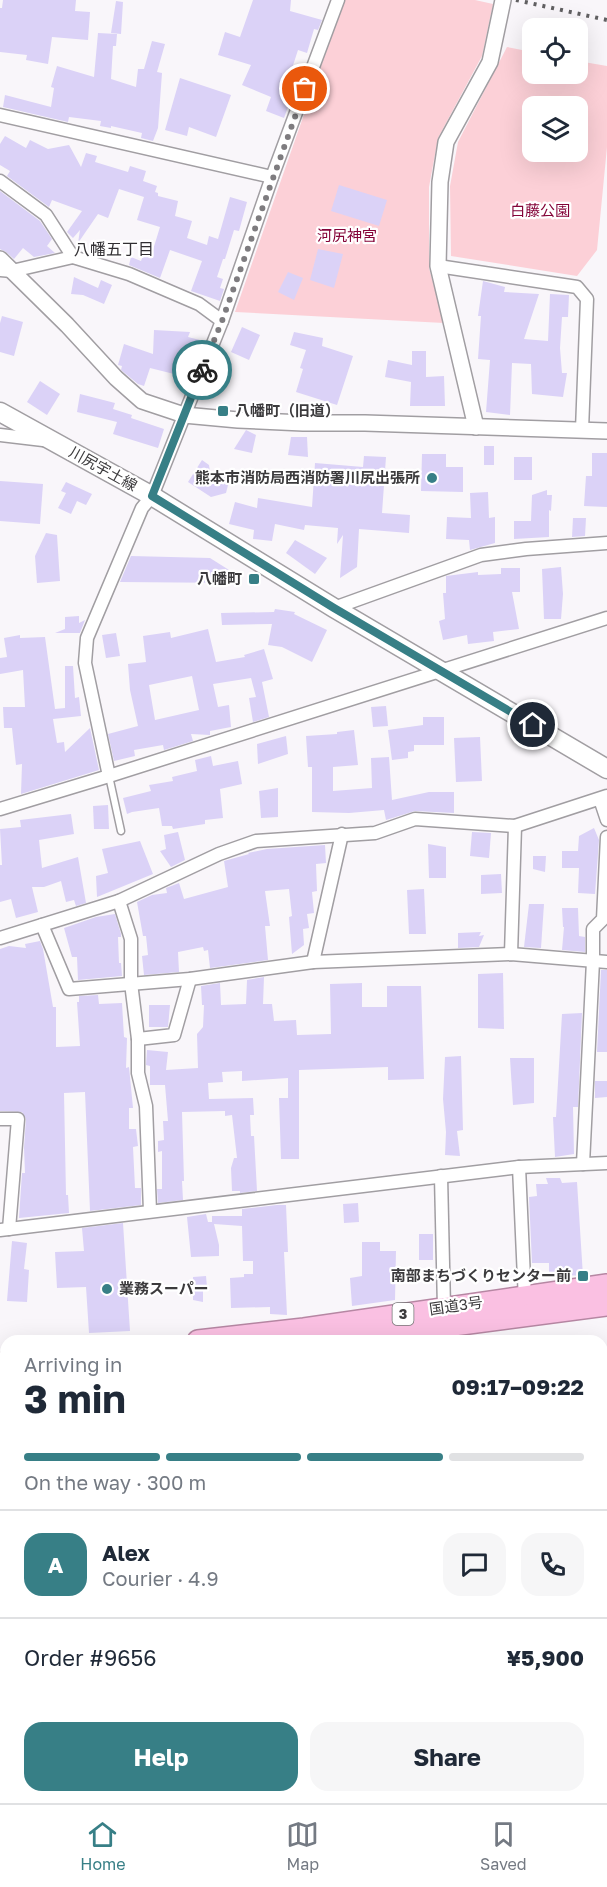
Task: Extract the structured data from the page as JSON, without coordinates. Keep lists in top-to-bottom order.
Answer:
{
  "streets": {
    "highway": ["国道3号", "3"],
    "main road": ["川尻宇土線"]
  },
  "districts": ["八幡五丁目"],
  "parks": ["白藤公園", "河尻神宮"],
  "places": {
    "transit": ["八幡町（旧道）", "八幡町", "南部まちづくりセンター前"],
    "other": ["熊本市消防局西消防署川尻出張所", "業務スーパー"]
  },
  "page": {
    "heading": ["3 min", "Arriving in", "09:17–09:22"],
    "panel": [
      "Alex",
      "Courier · 4.9",
      "Order #9656",
      "¥5,900"
    ],
    "bar": "On the way · 300 m",
    "round": "A",
    "buttons": ["Help", "Share"],
    "tabs": ["Home", "Map", "Saved"]
  }
}
